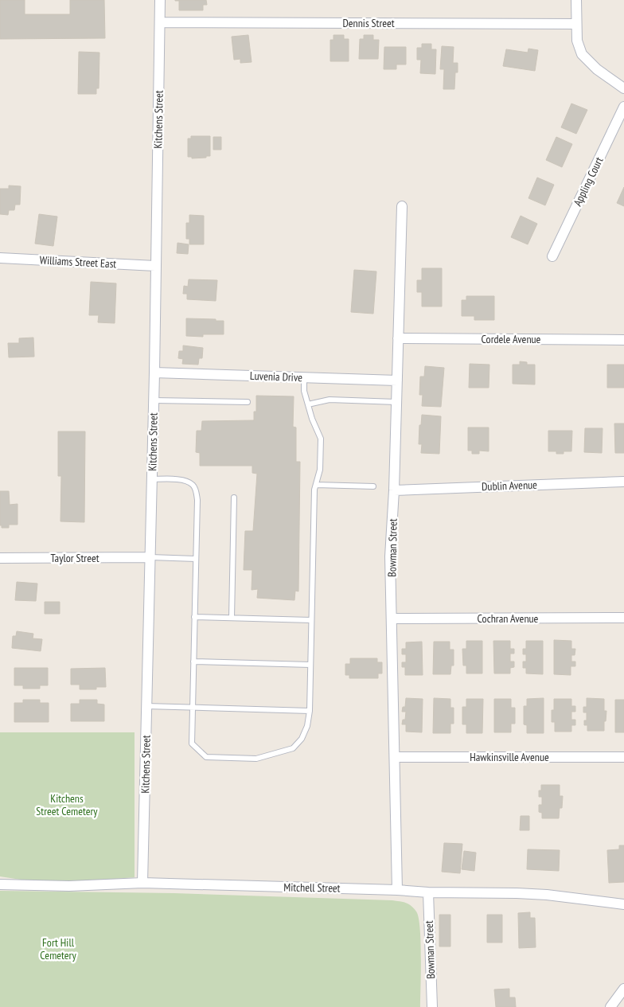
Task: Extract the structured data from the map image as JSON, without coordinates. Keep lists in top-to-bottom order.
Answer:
{
  "streets": {
    "street": [
      "Dennis Street",
      "Kitchens Street",
      "Appling Court",
      "Williams Street East",
      "Cordele Avenue",
      "Luvenia Drive",
      "Dublin Avenue",
      "Bowman Street",
      "Taylor Street",
      "Cochran Avenue",
      "Hawkinsville Avenue",
      "Mitchell Street"
    ]
  },
  "crossings": [
    ["Dennis Street", "Kitchens Street"],
    ["Kitchens Street", "Williams Street East"],
    ["Kitchens Street", "Luvenia Drive"],
    ["Kitchens Street", "Taylor Street"],
    ["Kitchens Street", "Mitchell Street"],
    ["Cordele Avenue", "Bowman Street"],
    ["Luvenia Drive", "Bowman Street"],
    ["Dublin Avenue", "Bowman Street"],
    ["Bowman Street", "Cochran Avenue"],
    ["Bowman Street", "Hawkinsville Avenue"],
    ["Bowman Street", "Mitchell Street"]
  ],
  "parks": ["Kitchens Street Cemetery", "Fort Hill Cemetery"]
}
